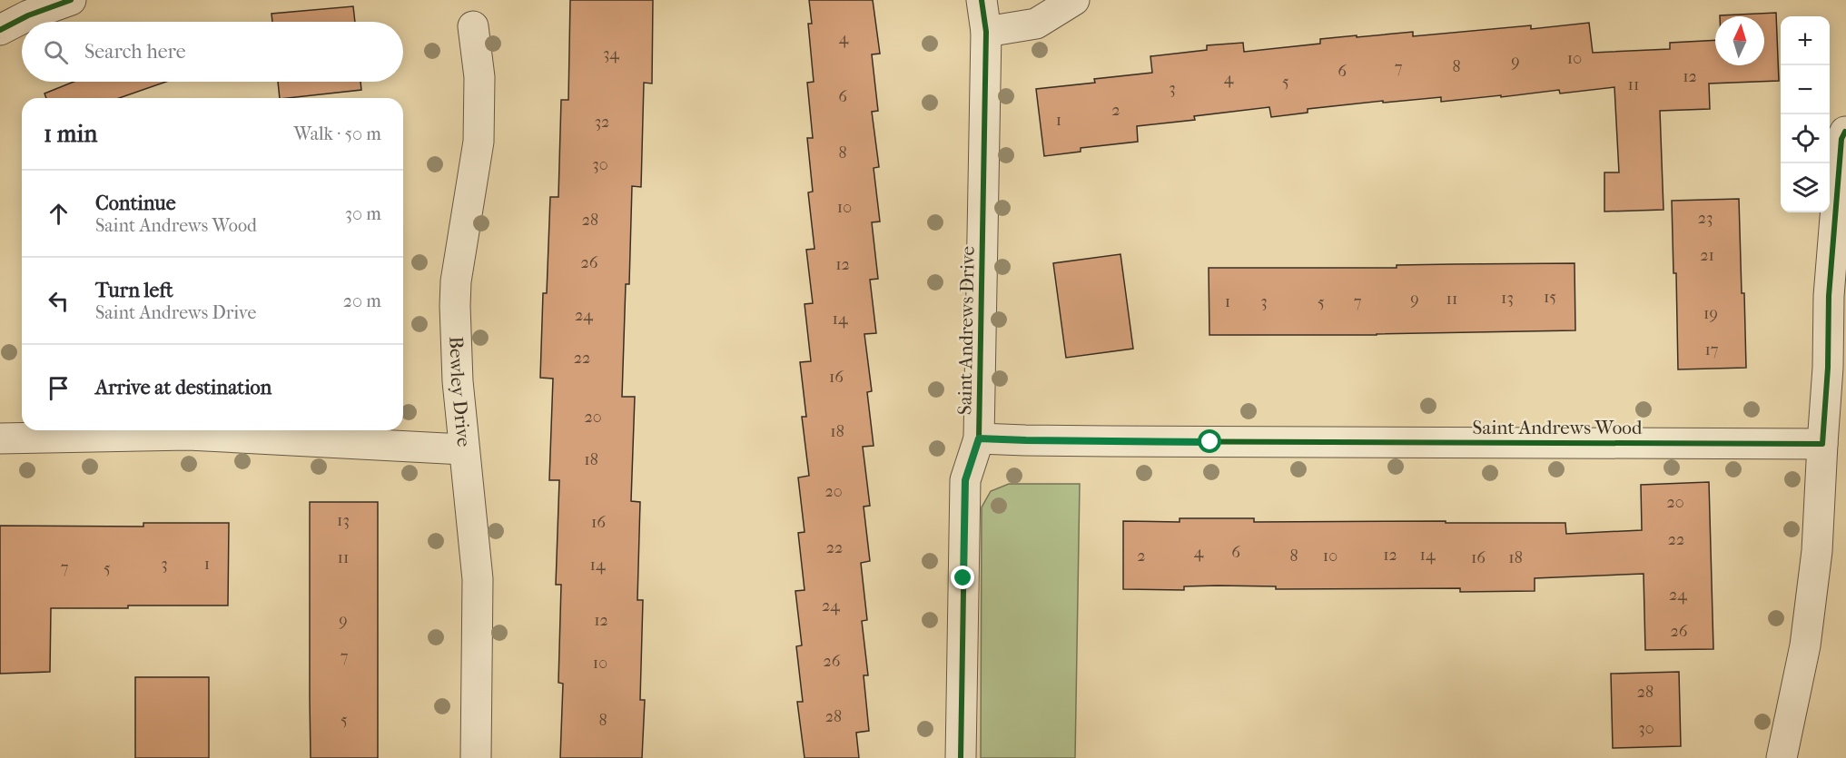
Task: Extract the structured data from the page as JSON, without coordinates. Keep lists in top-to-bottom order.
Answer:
{
  "streets": {
    "street": ["Saint Andrews Drive", "Bewley Drive", "Saint Andrews Wood"]
  },
  "crossings": [
    ["Saint Andrews Drive", "Saint Andrews Wood"]
  ],
  "house_numbers": [
    "4",
    "34",
    "10",
    "9",
    "8",
    "7",
    "6",
    "12",
    "4",
    "5",
    "11",
    "3",
    "6",
    "2",
    "1",
    "32",
    "8",
    "30",
    "10",
    "23",
    "28",
    "21",
    "26",
    "12",
    "15",
    "13",
    "9",
    "11",
    "1",
    "3",
    "7",
    "5",
    "19",
    "24",
    "14",
    "17",
    "22",
    "16",
    "20",
    "18",
    "18",
    "20",
    "20",
    "13",
    "16",
    "22",
    "22",
    "4",
    "6",
    "12",
    "14",
    "2",
    "8",
    "10",
    "11",
    "16",
    "18",
    "3",
    "1",
    "14",
    "7",
    "5",
    "24",
    "24",
    "9",
    "12",
    "26",
    "7",
    "26",
    "10",
    "28",
    "28",
    "5",
    "8",
    "30"
  ],
  "north": "top",
  "page": {
    "map_buttons": ["+", "−"],
    "search": "Search here",
    "heading": ["1 min", "Walk · 50 m"],
    "list": [
      ["Continue", "Saint Andrews Wood", "30 m"],
      ["Turn left", "Saint Andrews Drive", "20 m"],
      "Arrive at destination"
    ]
  }
}
